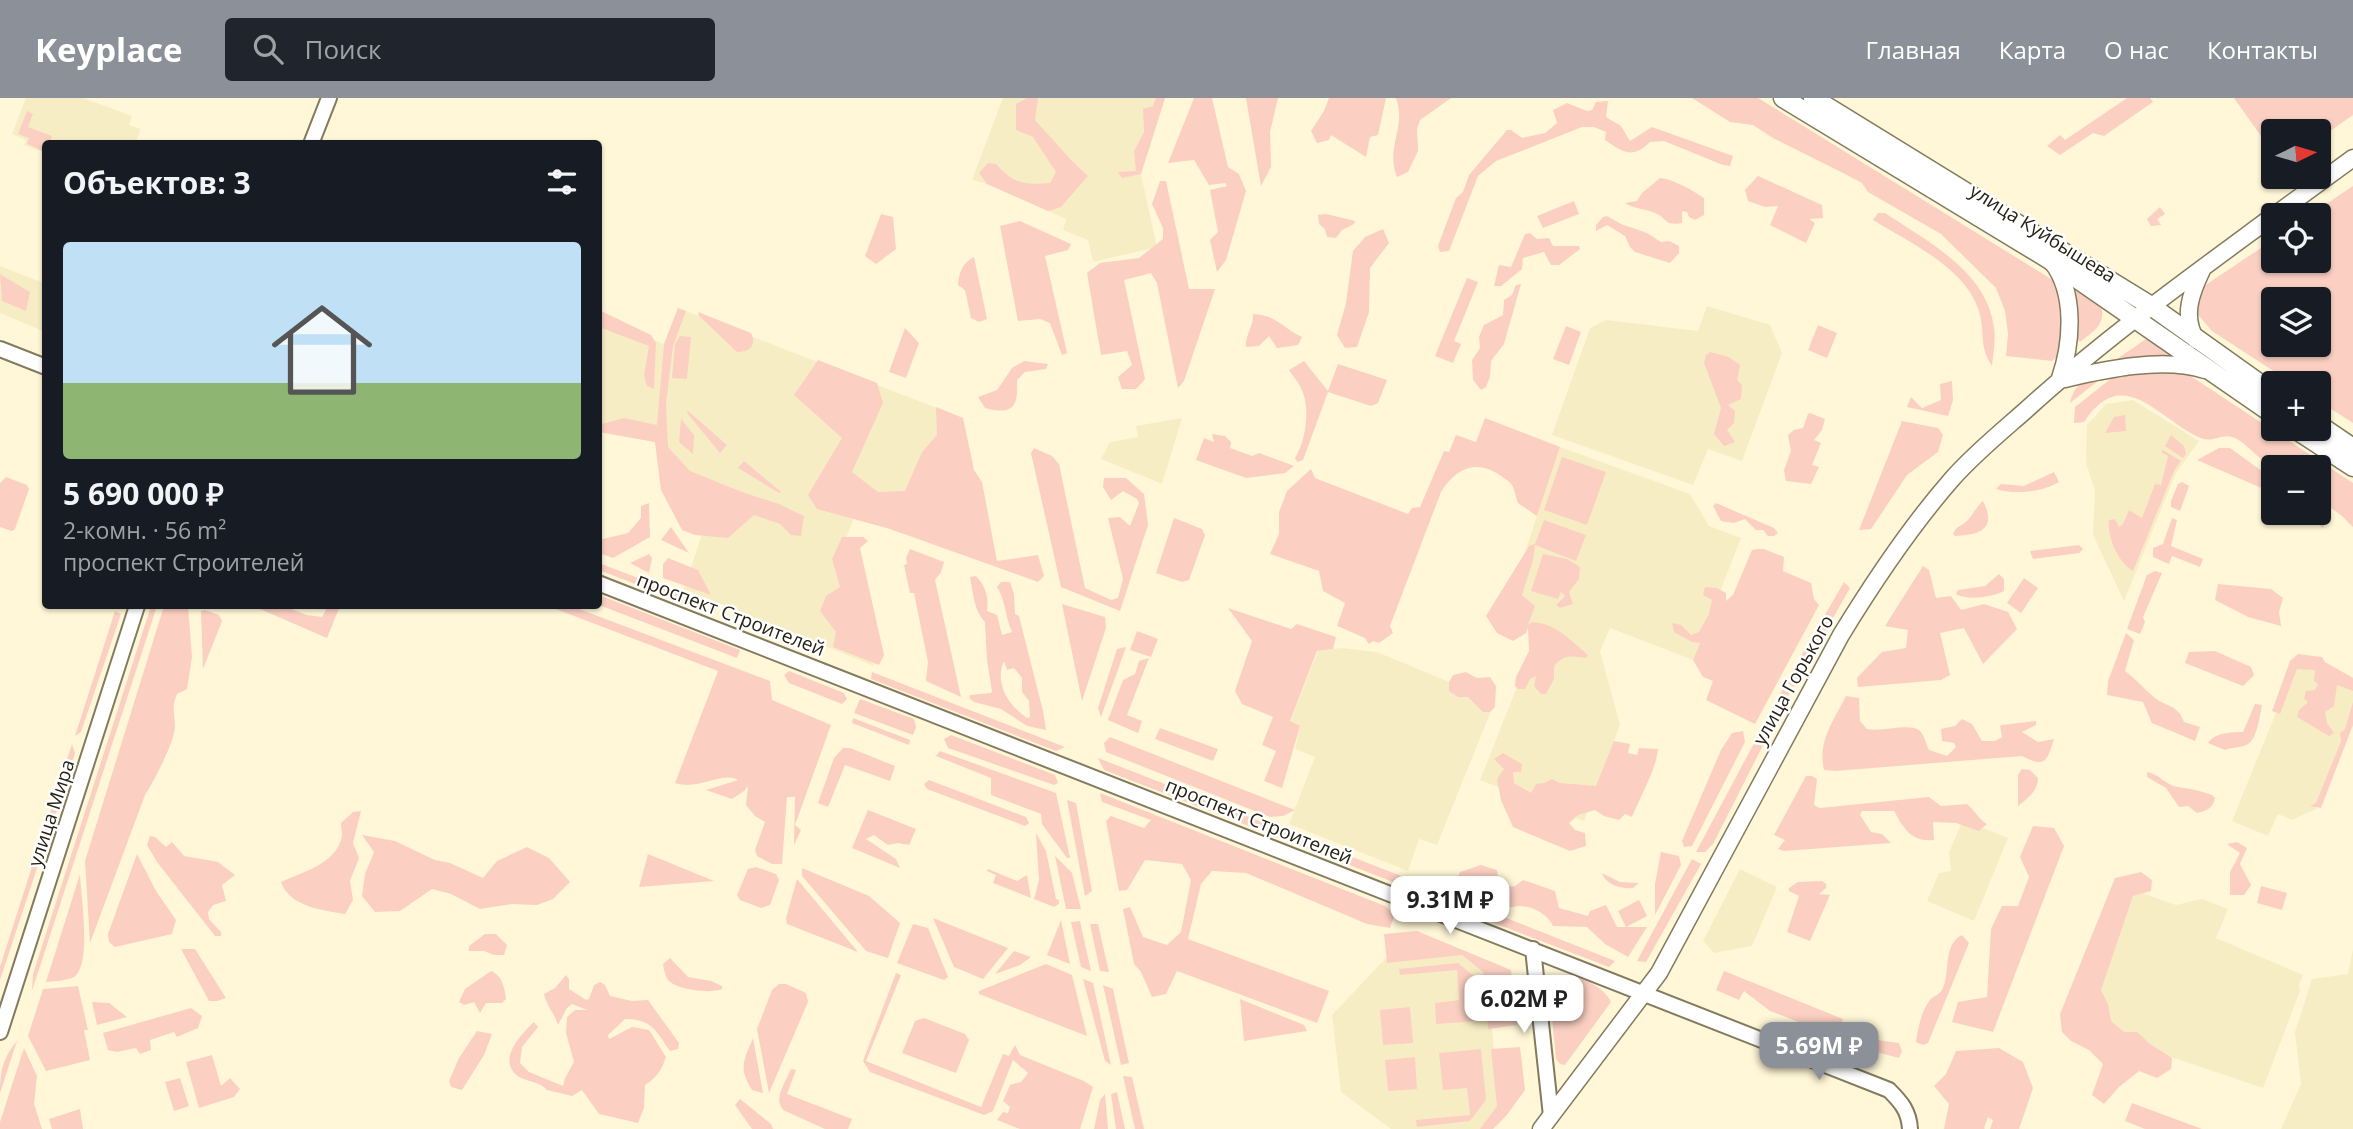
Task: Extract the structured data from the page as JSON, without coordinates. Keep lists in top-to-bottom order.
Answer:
{
  "streets": {
    "highway": ["улица Куйбышева"],
    "main road": ["проспект Строителей", "улица Горького", "улица Мира"]
  },
  "crossings": [
    ["улица Куйбышева", "улица Горького"],
    ["проспект Строителей", "улица Горького"]
  ],
  "north": "right",
  "page": {
    "header": "Keyplace",
    "search": "Поиск",
    "nav": [
      "Главная",
      "Карта",
      "О нас",
      "Контакты"
    ],
    "map_buttons": ["+", "−"],
    "heading": "Объектов: 3",
    "list": [
      {
        "name": "5 690 000 ₽",
        "note": "2-комн. · 56 m² · проспект Строителей"
      }
    ],
    "price": ["9.31M ₽", "6.02M ₽", "5.69M ₽"]
  }
}
